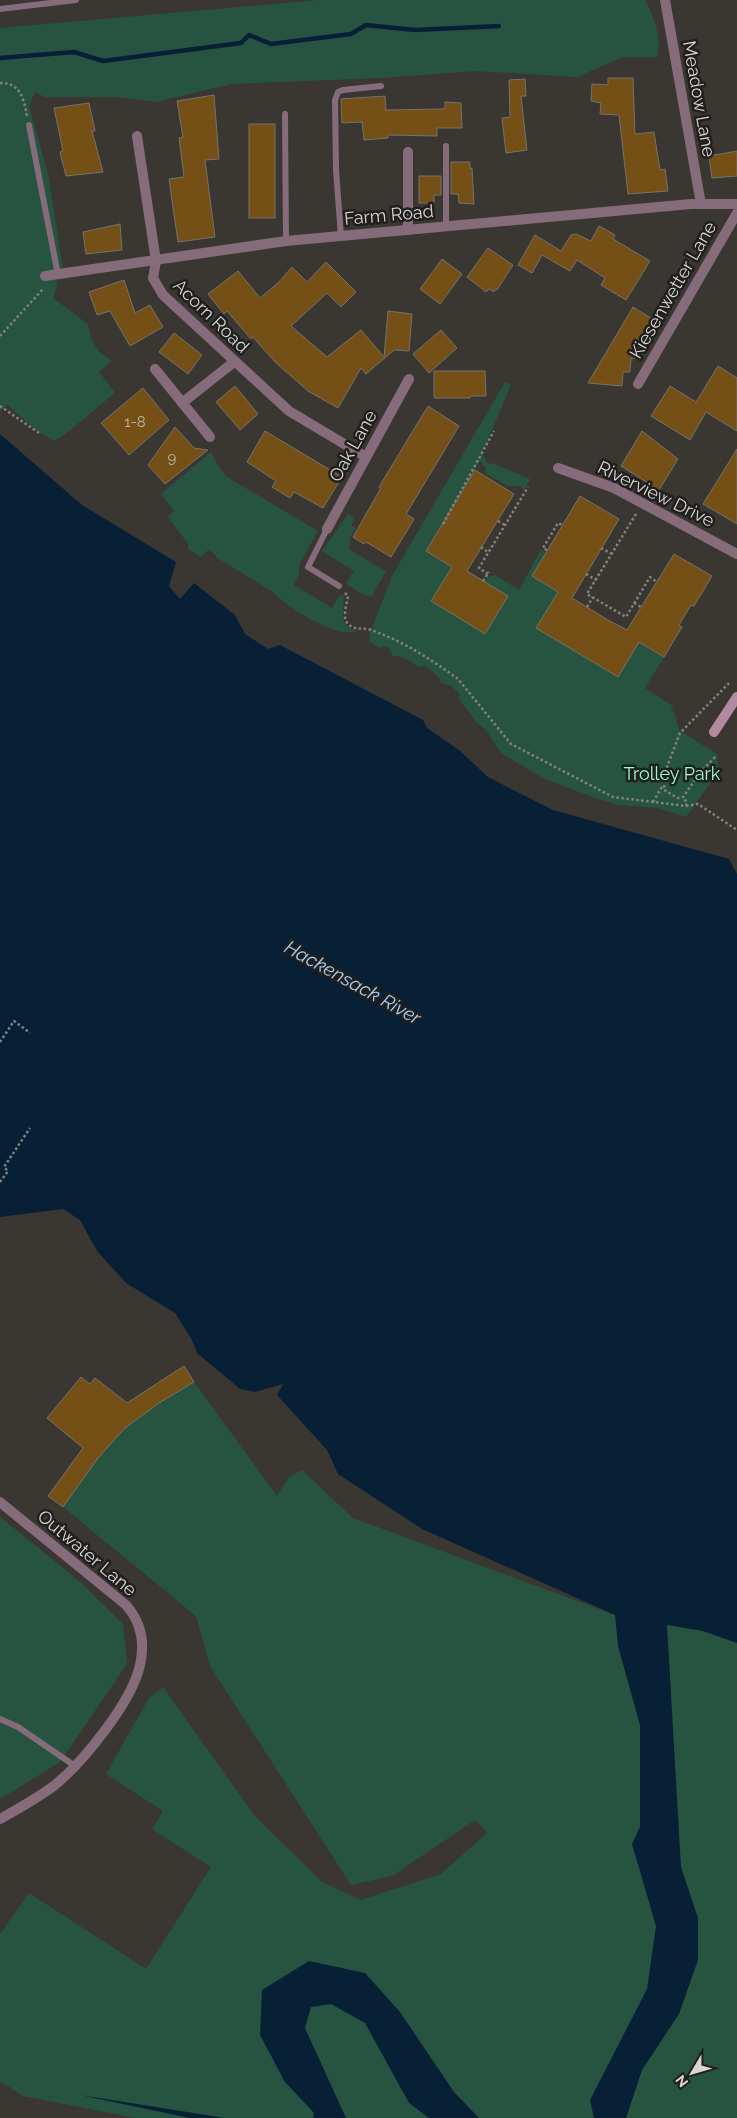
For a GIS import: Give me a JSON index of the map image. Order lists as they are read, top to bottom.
{
  "streets": {
    "street": [
      "Meadow Lane",
      "Farm Road",
      "Kiesenwetter Lane",
      "Acorn Road",
      "Oak Lane",
      "Riverview Drive",
      "Outwater Lane"
    ]
  },
  "crossings": [
    ["Meadow Lane", "Farm Road"],
    ["Farm Road", "Acorn Road"],
    ["Acorn Road", "Oak Lane"]
  ],
  "water": ["Hackensack River"],
  "parks": ["Trolley Park"],
  "house_numbers": ["1-8", "9"],
  "north": "bottom left"
}
